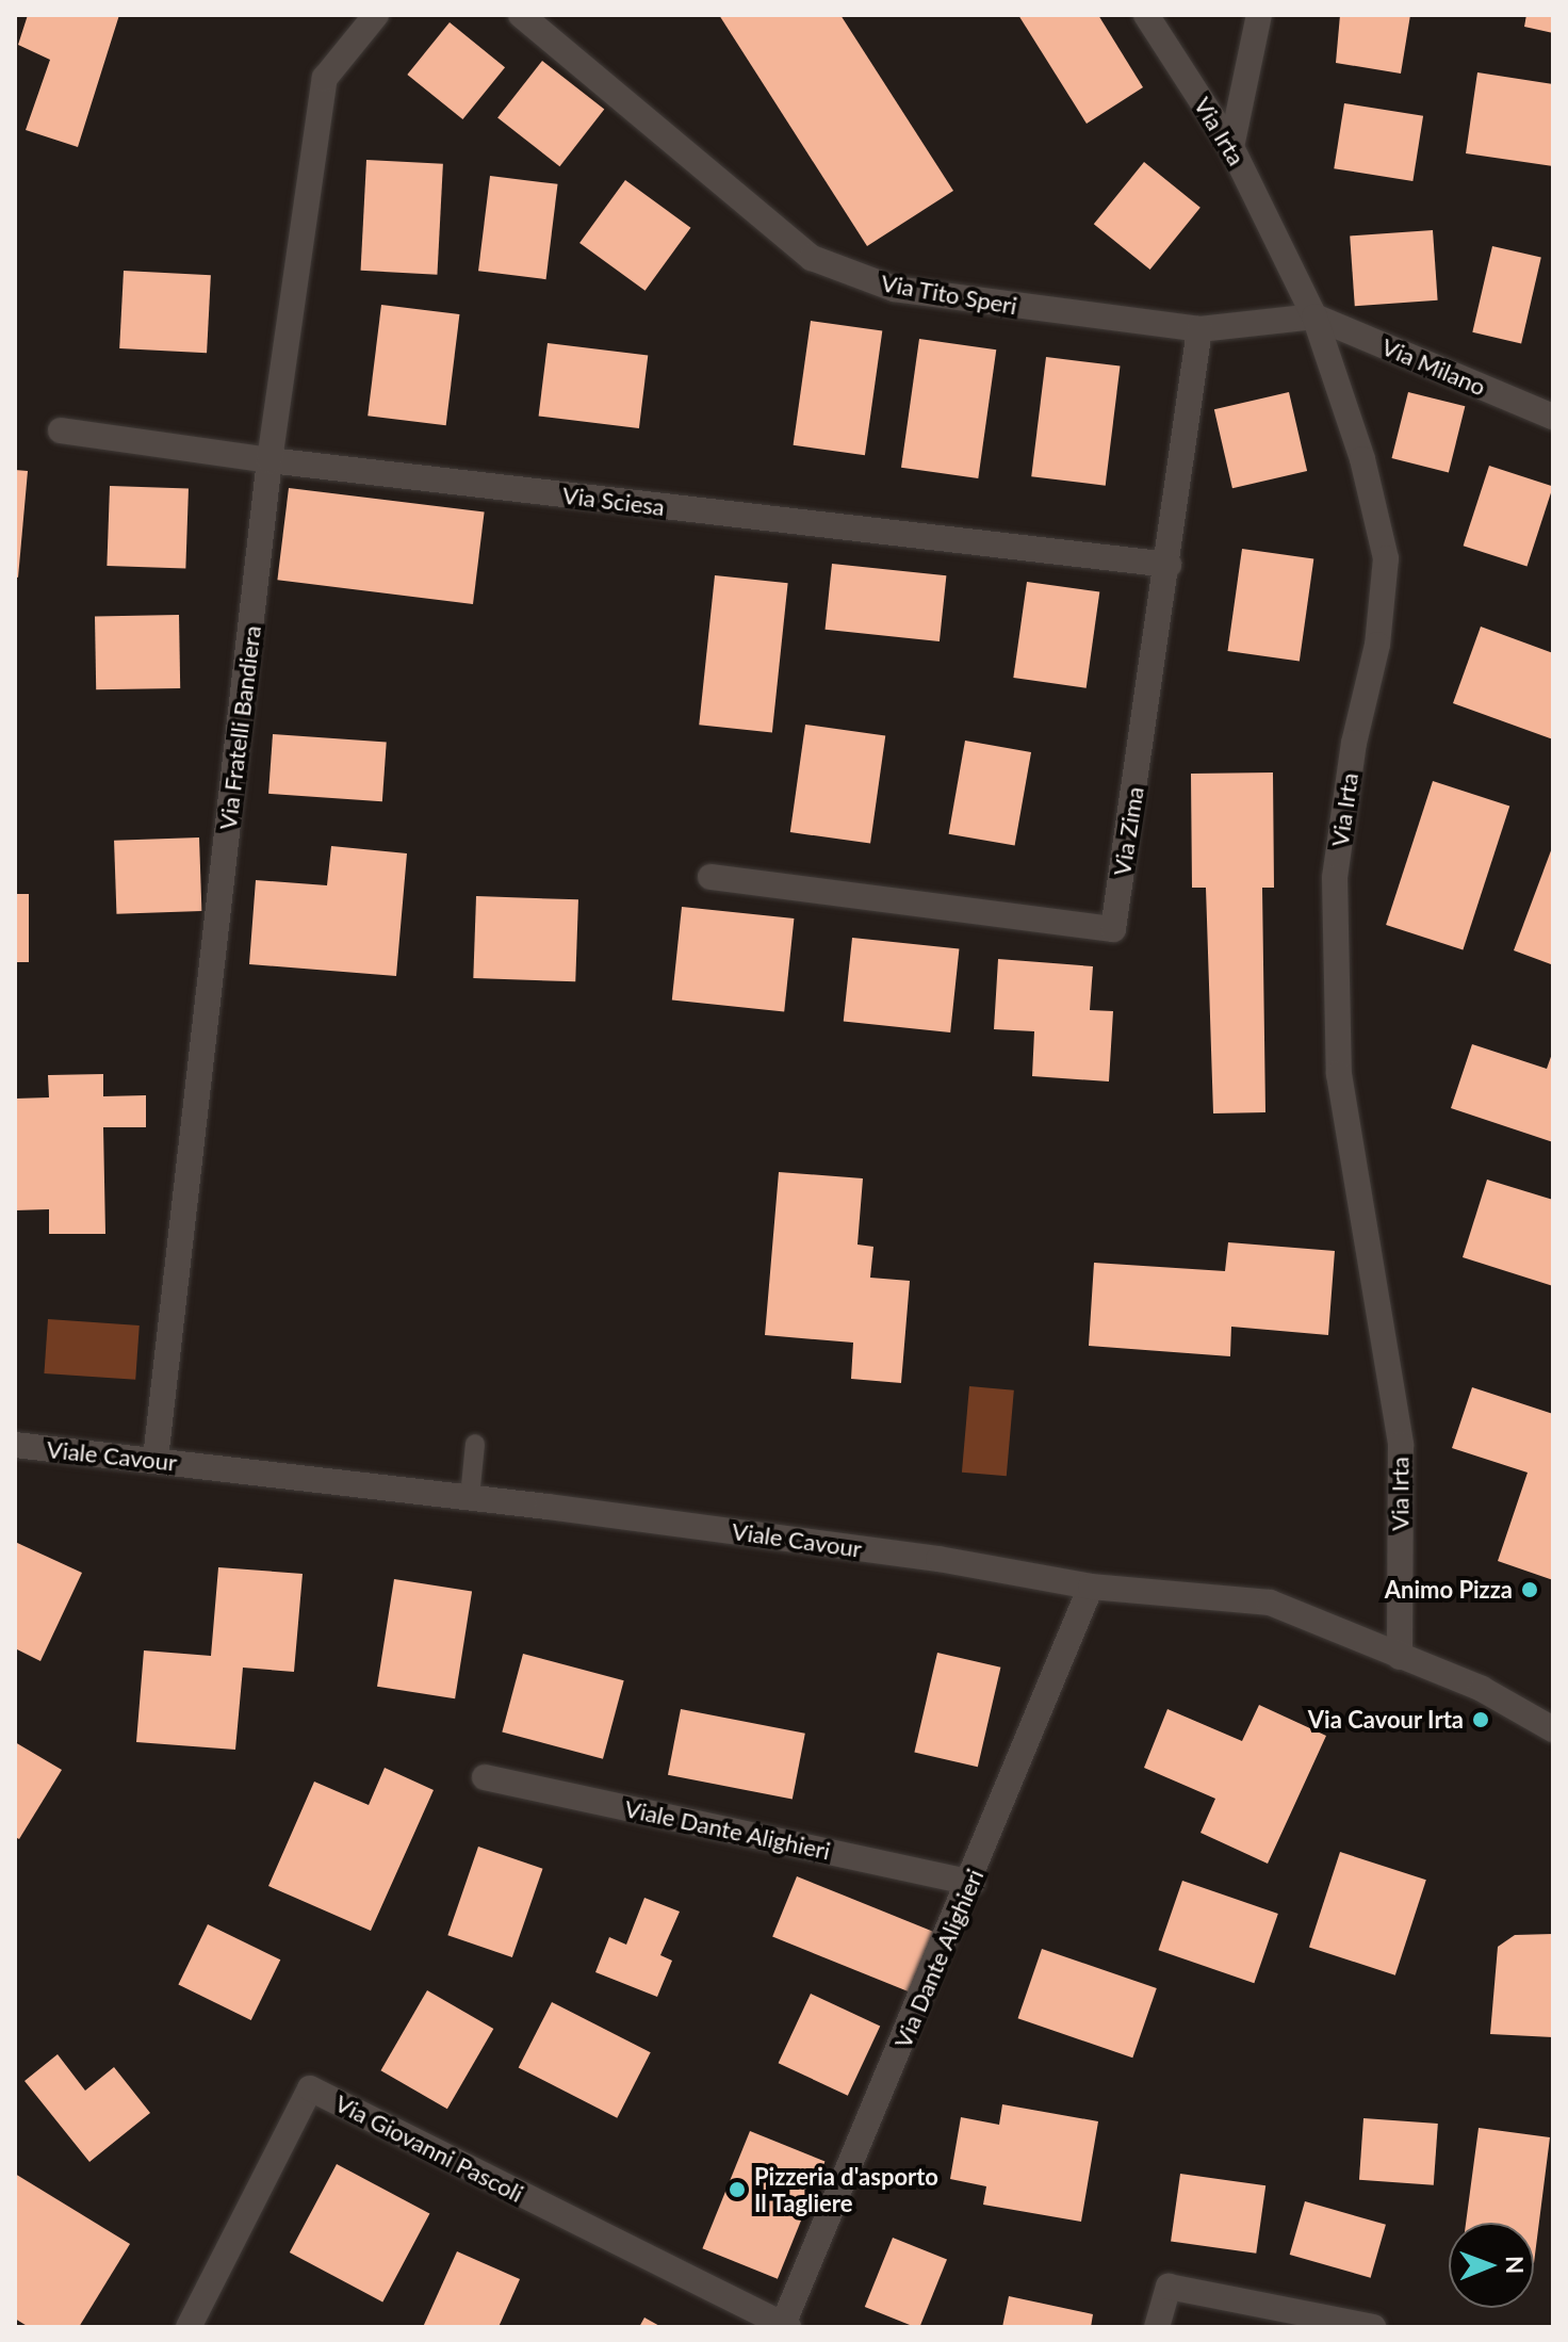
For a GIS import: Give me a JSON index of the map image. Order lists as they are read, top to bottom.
{
  "streets": {
    "street": [
      "Via Irta",
      "Via Tito Speri",
      "Via Milano",
      "Via Sciesa",
      "Via Fratelli Bandiera",
      "Via Zima",
      "Viale Cavour",
      "Viale Dante Alighieri",
      "Via Dante Alighieri",
      "Via Giovanni Pascoli"
    ]
  },
  "crossings": [
    ["Via Irta", "Via Tito Speri"],
    ["Via Irta", "Via Milano"],
    ["Via Irta", "Viale Cavour"],
    ["Via Tito Speri", "Via Milano"],
    ["Via Tito Speri", "Via Zima"],
    ["Via Sciesa", "Via Fratelli Bandiera"],
    ["Via Sciesa", "Via Zima"],
    ["Via Fratelli Bandiera", "Viale Cavour"],
    ["Viale Cavour", "Via Dante Alighieri"],
    ["Viale Dante Alighieri", "Via Dante Alighieri"],
    ["Via Dante Alighieri", "Via Giovanni Pascoli"]
  ],
  "places": ["Animo Pizza", "Via Cavour Irta", "Pizzeria d'asporto Il Tagliere"],
  "north": "right"
}
